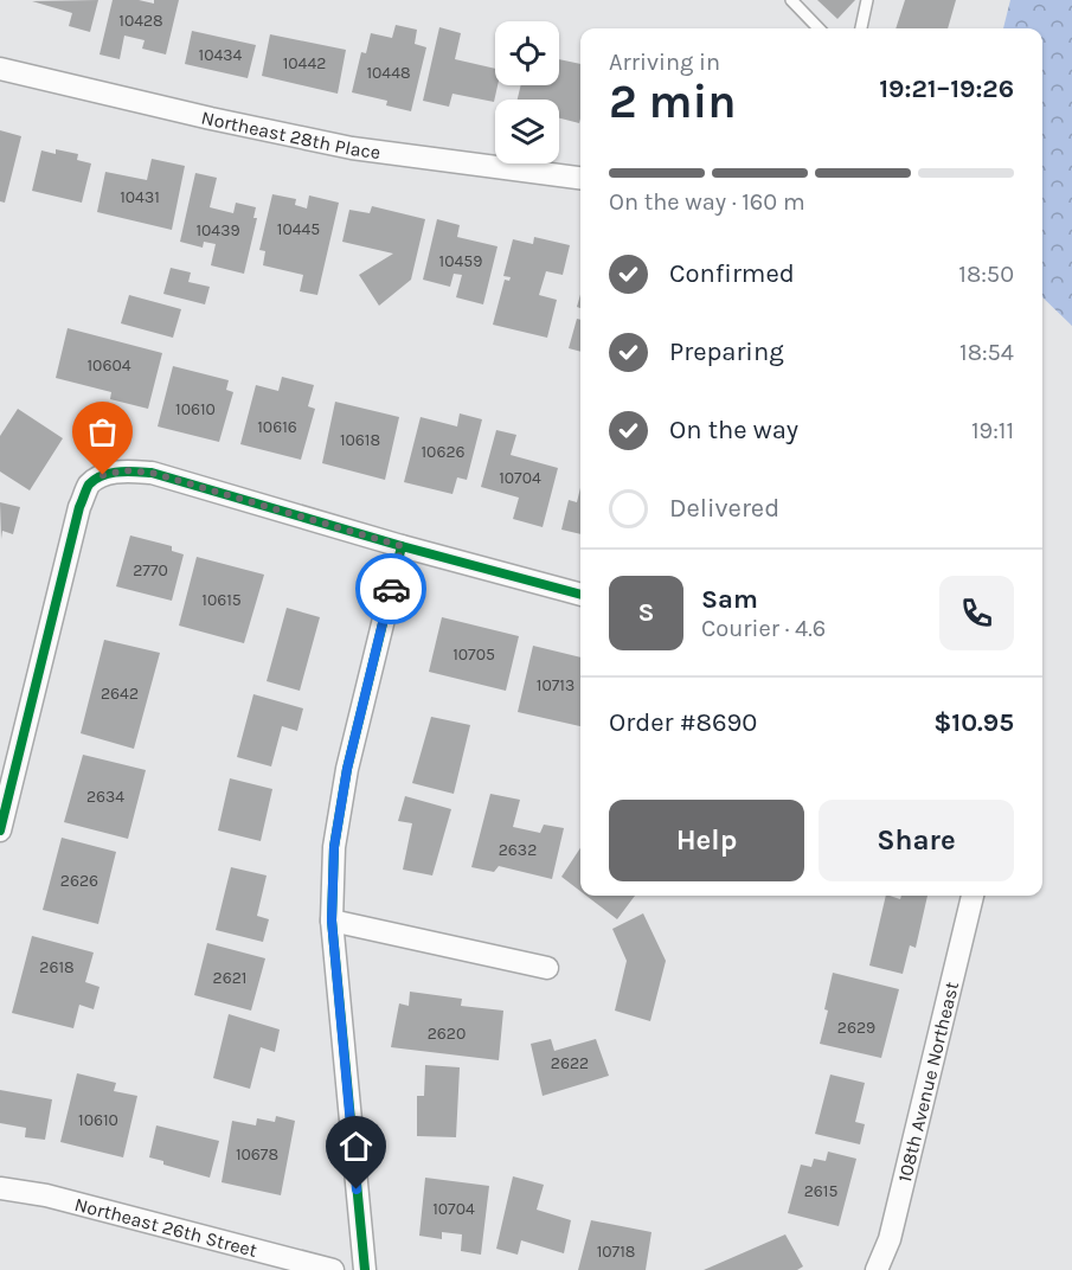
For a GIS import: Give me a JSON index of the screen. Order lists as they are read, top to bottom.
{
  "streets": {
    "street": ["Northeast 28th Place", "108th Avenue Northeast", "Northeast 26th Street"]
  },
  "house_numbers": [
    "10428",
    "10434",
    "10442",
    "10448",
    "10431",
    "10445",
    "10439",
    "10459",
    "10604",
    "10610",
    "10616",
    "10618",
    "10626",
    "10704",
    "2770",
    "10615",
    "10705",
    "10713",
    "2642",
    "2634",
    "2632",
    "2626",
    "2618",
    "2621",
    "2629",
    "2620",
    "2622",
    "10610",
    "10678",
    "2615",
    "10704",
    "10718"
  ],
  "page": {
    "heading": ["2 min", "Arriving in", "19:21–19:26"],
    "panel": [
      "Sam",
      "Courier · 4.6",
      "Order #8690",
      "$10.95"
    ],
    "bar": "On the way · 160 m",
    "list": [
      ["Confirmed", "18:50"],
      ["Preparing", "18:54"],
      ["On the way", "19:11"],
      "Delivered"
    ],
    "round": "S",
    "buttons": ["Help", "Share"]
  }
}
